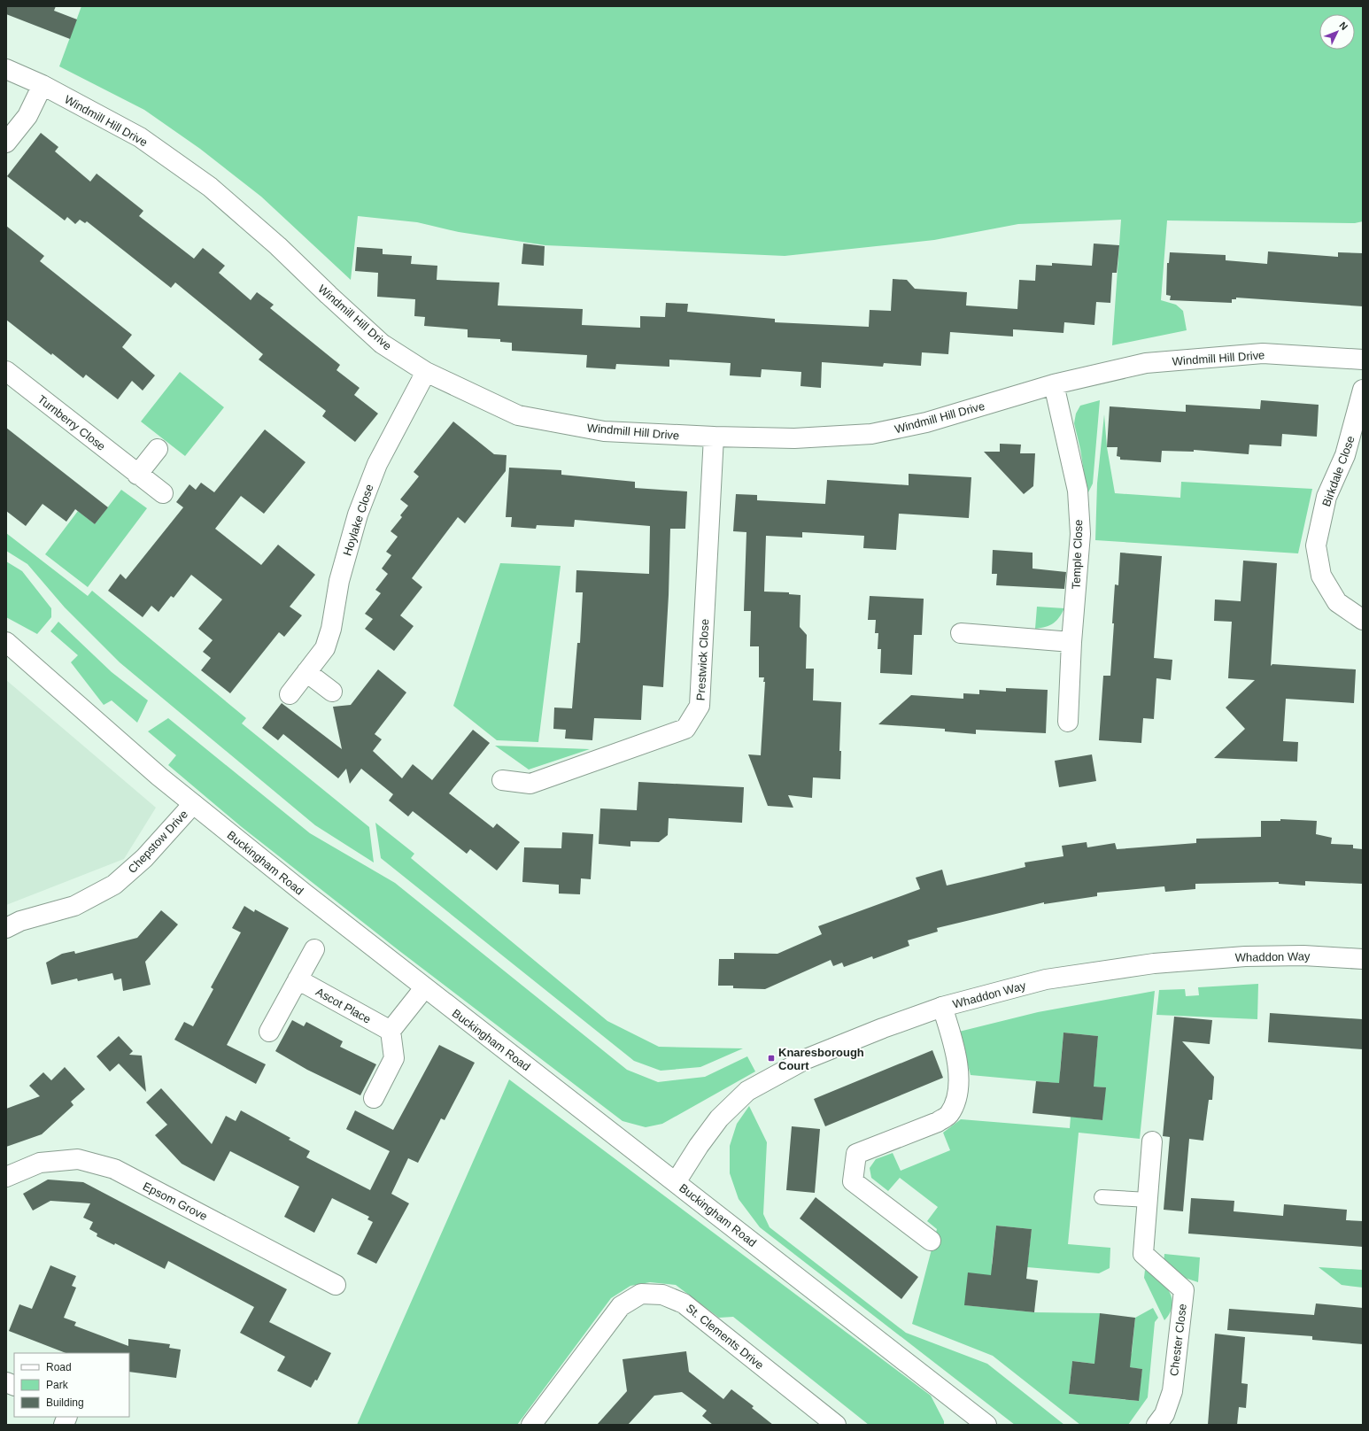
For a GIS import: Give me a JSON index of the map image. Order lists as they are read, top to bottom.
{
  "streets": {
    "street": [
      "Windmill Hill Drive",
      "Turnberry Close",
      "Birkdale Close",
      "Hoylake Close",
      "Temple Close",
      "Prestwick Close",
      "Chepstow Drive",
      "Buckingham Road",
      "Whaddon Way",
      "Ascot Place",
      "Epsom Grove",
      "St. Clements Drive",
      "Chester Close"
    ]
  },
  "crossings": [
    ["Windmill Hill Drive", "Hoylake Close"],
    ["Windmill Hill Drive", "Temple Close"],
    ["Windmill Hill Drive", "Prestwick Close"],
    ["Chepstow Drive", "Buckingham Road"],
    ["Buckingham Road", "Whaddon Way"]
  ],
  "places": {
    "transit": ["Knaresborough Court"]
  },
  "legend": ["Road", "Park", "Building"],
  "north": "top right"
}
